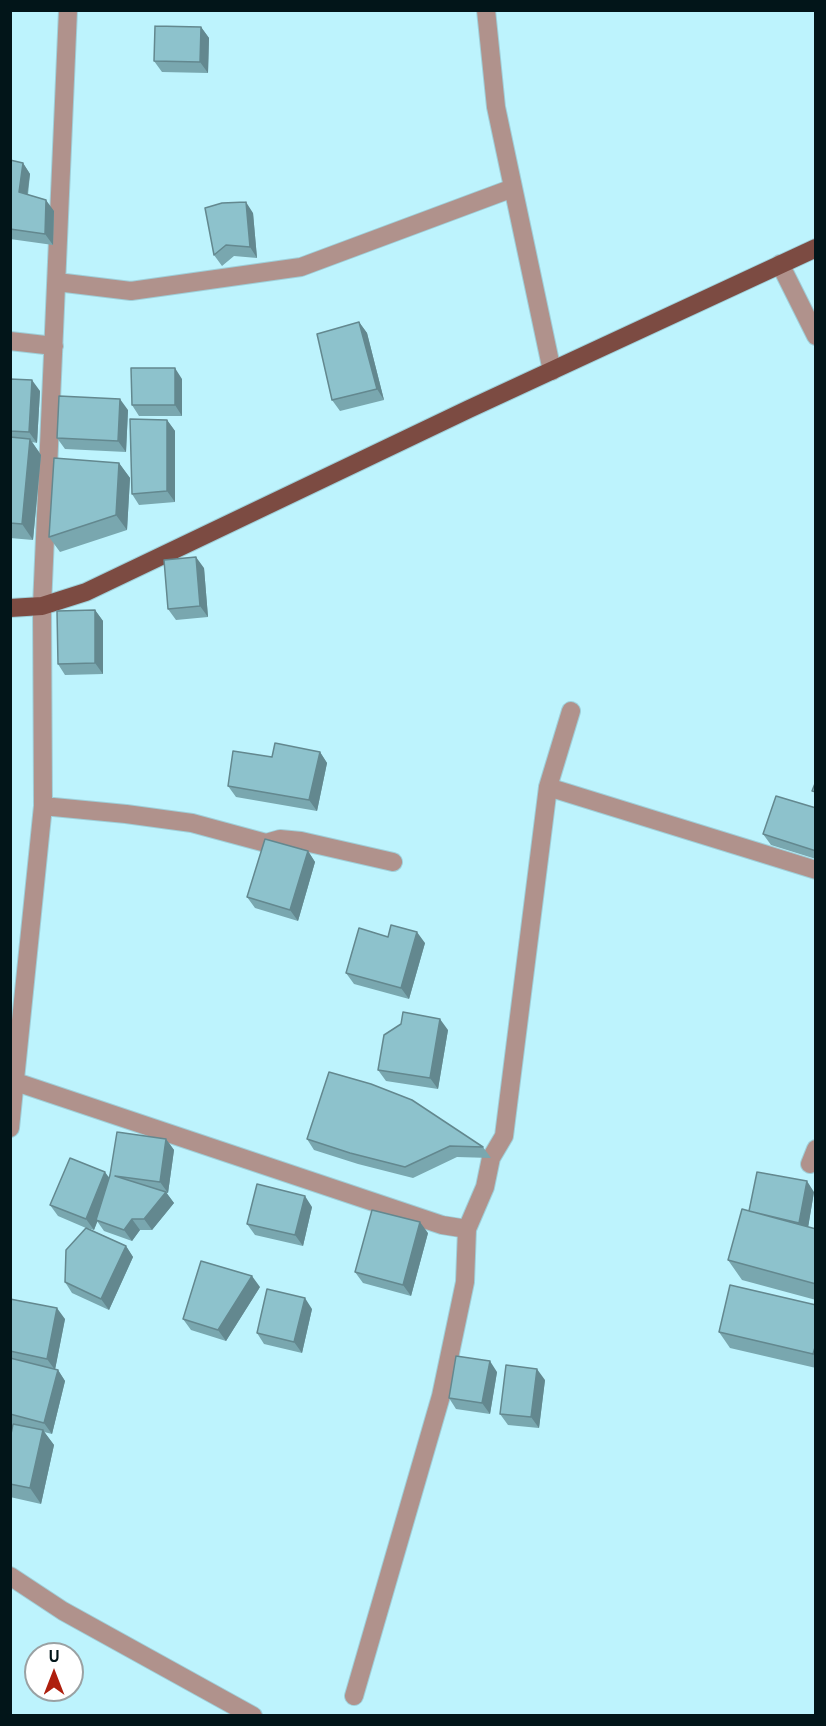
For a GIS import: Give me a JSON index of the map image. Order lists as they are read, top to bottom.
{
  "north": "top"
}
